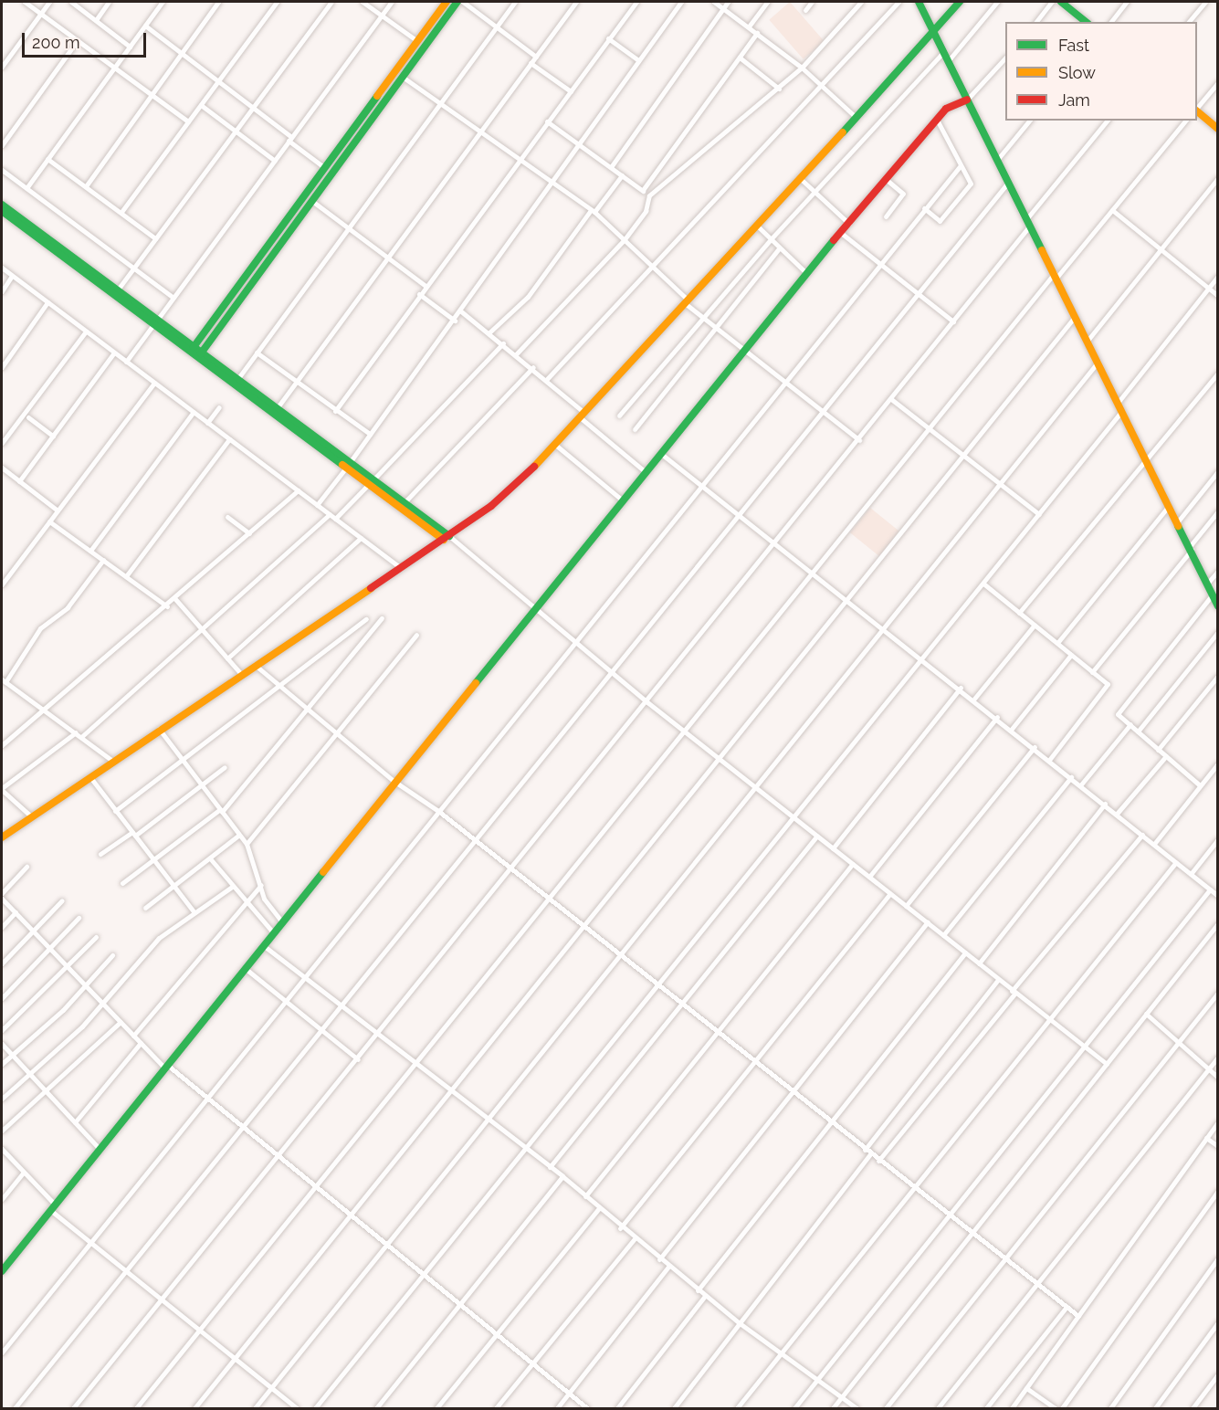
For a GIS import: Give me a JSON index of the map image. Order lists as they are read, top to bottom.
{
  "legend": ["Fast", "Slow", "Jam"],
  "scale_bar": "200 m"
}
